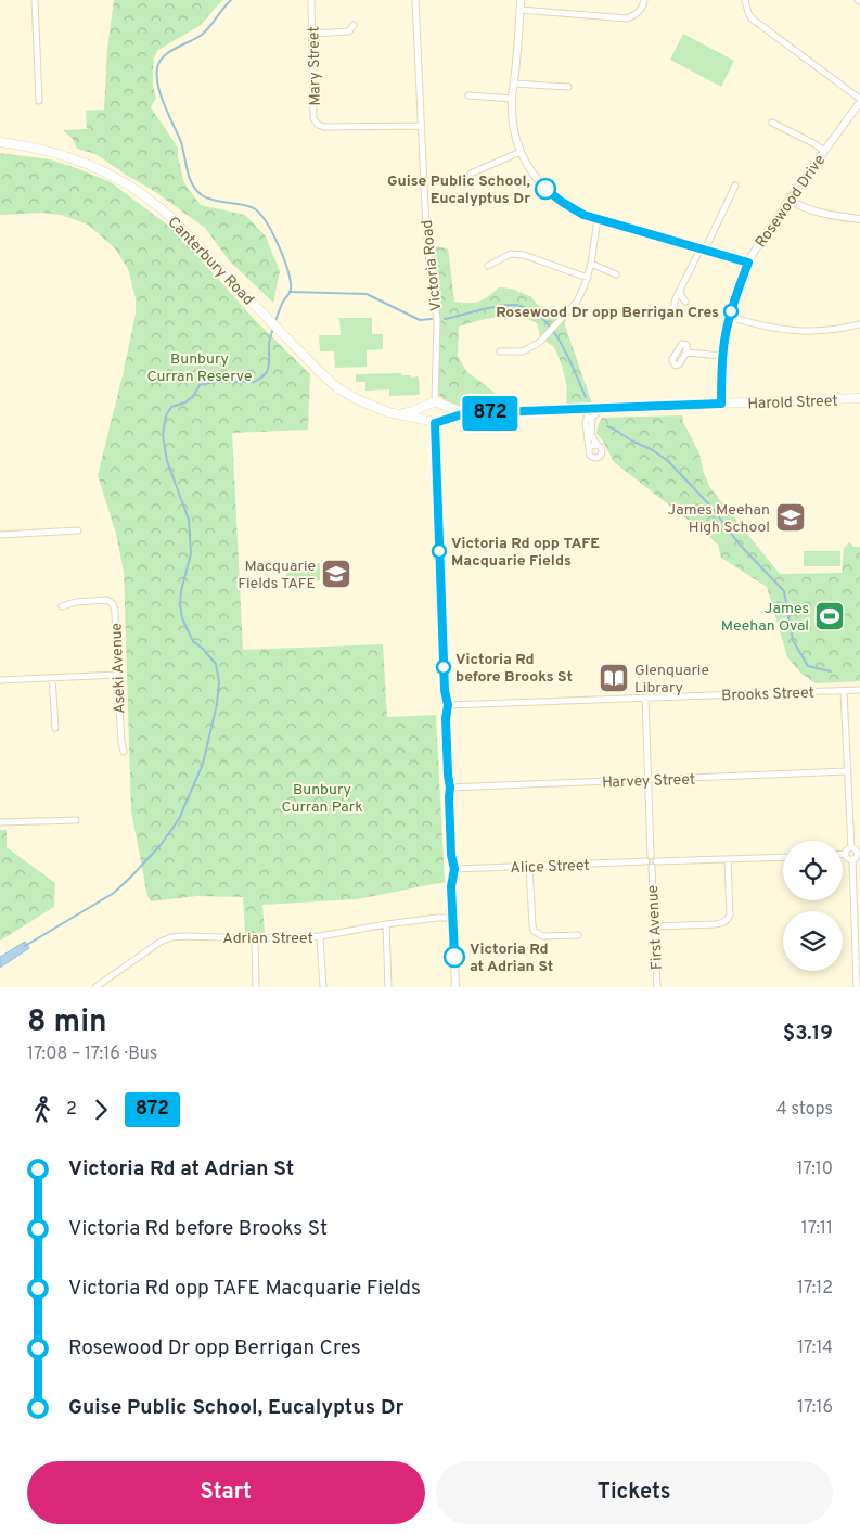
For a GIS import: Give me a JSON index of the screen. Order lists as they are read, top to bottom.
{
  "streets": {
    "main road": ["Canterbury Road", "Harold Street"],
    "street": [
      "Mary Street",
      "Rosewood Drive",
      "Victoria Road",
      "Aseki Avenue",
      "Brooks Street",
      "Harvey Street",
      "Alice Street",
      "First Avenue",
      "Adrian Street"
    ]
  },
  "crossings": [
    ["Mary Street", "Victoria Road"],
    ["Rosewood Drive", "Harold Street"],
    ["Canterbury Road", "Harold Street"],
    ["Victoria Road", "Harold Street"],
    ["Alice Street", "First Avenue"]
  ],
  "parks": ["Bunbury Curran Reserve", "Bunbury Curran Park"],
  "places": {
    "other": [
      "Guise Public School, Eucalyptus Dr",
      "Rosewood Dr opp Berrigan Cres",
      "Victoria Rd opp TAFE Macquarie Fields",
      "Victoria Rd before Brooks St",
      "Victoria Rd at Adrian St"
    ],
    "school or university": ["James Meehan High School", "Macquarie Fields TAFE"],
    "sports": ["James Meehan Oval"],
    "library": ["Glenquarie Library"]
  },
  "lines": ["bus line 872"],
  "page": {
    "on_map": "872",
    "heading": ["8 min", "17:08 – 17:16 · Bus", "$3.19"],
    "legs": ["2", "872", "4 stops"],
    "list": [
      {
        "name": "Victoria Rd at Adrian St",
        "value": "17:10"
      },
      {
        "name": "Victoria Rd before Brooks St",
        "value": "17:11"
      },
      {
        "name": "Victoria Rd opp TAFE Macquarie Fields",
        "value": "17:12"
      },
      {
        "name": "Rosewood Dr opp Berrigan Cres",
        "value": "17:14"
      },
      {
        "name": "Guise Public School, Eucalyptus Dr",
        "value": "17:16"
      }
    ],
    "buttons": ["Start", "Tickets"]
  }
}
